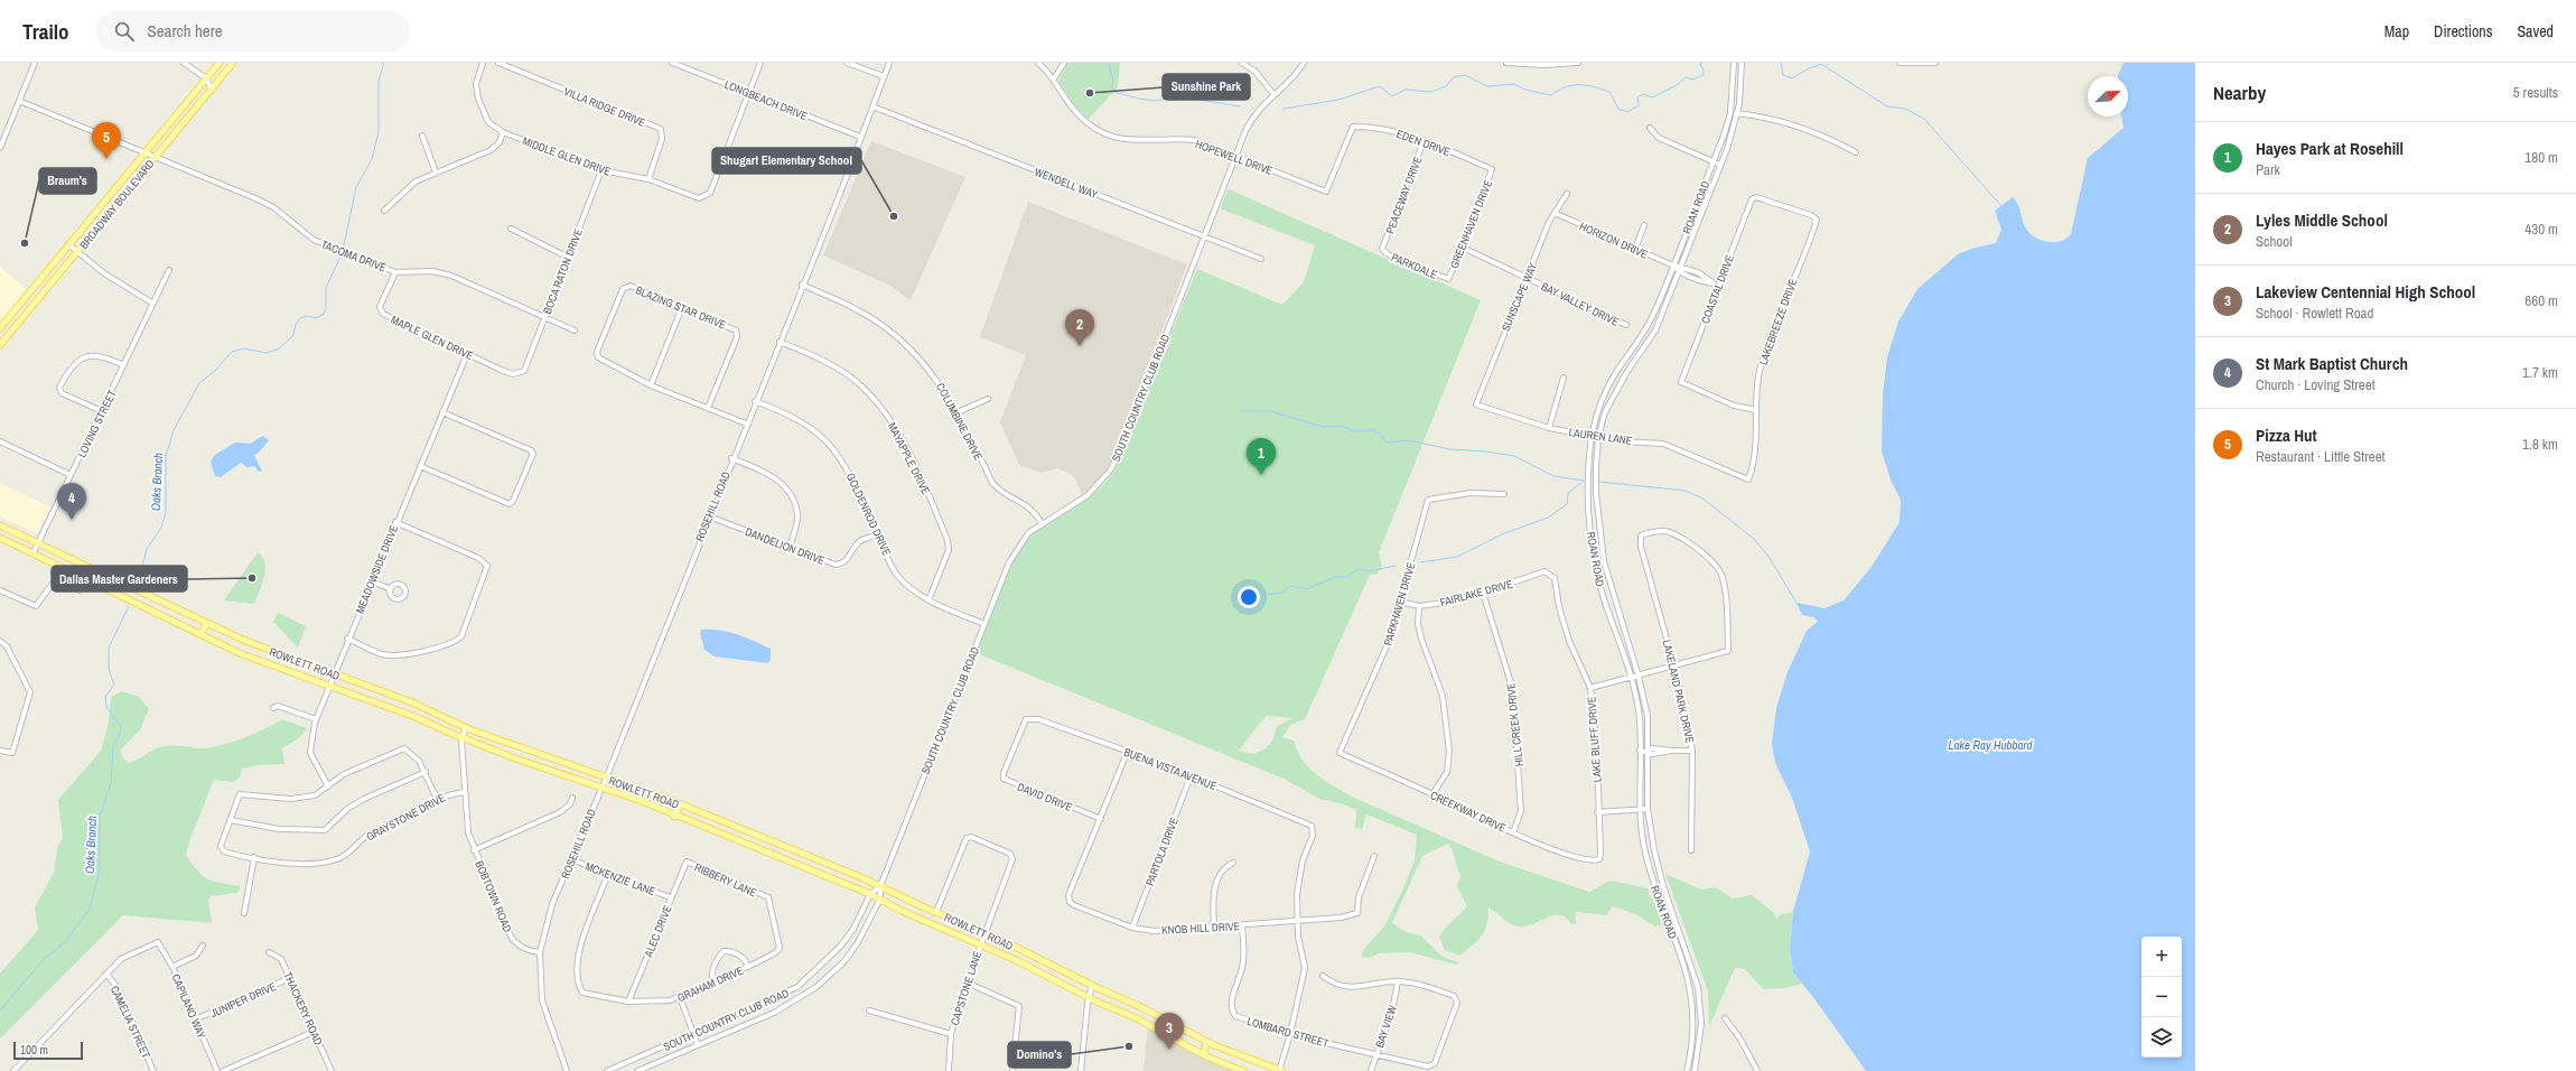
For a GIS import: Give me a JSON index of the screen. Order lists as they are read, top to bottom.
{
  "streets": {
    "main road": ["BROADWAY BOULEVARD", "ROWLETT ROAD"],
    "street": [
      "LONGBEACH DRIVE",
      "VILLA RIDGE DRIVE",
      "EDEN DRIVE",
      "MIDDLE GLEN DRIVE",
      "HOPEWELL DRIVE",
      "WENDELL WAY",
      "PEACEWAY DRIVE",
      "ROAN ROAD",
      "GREENHAVEN DRIVE",
      "HORIZON DRIVE",
      "TACOMA DRIVE",
      "PARKDALE",
      "BOCA RATON DRIVE",
      "COASTAL DRIVE",
      "SUNSCAPE WAY",
      "BAY VALLEY DRIVE",
      "BLAZING STAR DRIVE",
      "LAKEBREEZE DRIVE",
      "MAPLE GLEN DRIVE",
      "SOUTH COUNTRY CLUB ROAD",
      "COLUMBINE DRIVE",
      "LOVING STREET",
      "LAUREN LANE",
      "MAYAPPLE DRIVE",
      "ROSEHILL ROAD",
      "GOLDENROD DRIVE",
      "DANDELION DRIVE",
      "MEADOWSIDE DRIVE",
      "FAIRLAKE DRIVE",
      "PARKHAVEN DRIVE",
      "LAKELAND PARK DRIVE",
      "HILL CREEK DRIVE",
      "LAKE BLUFF DRIVE",
      "BUENA VISTA AVENUE",
      "DAVID DRIVE",
      "CREEKWAY DRIVE",
      "GRAYSTONE DRIVE",
      "PARTOLA DRIVE",
      "MCKENZIE LANE",
      "RIBBERY LANE",
      "BOBTOWN ROAD",
      "KNOB HILL DRIVE",
      "ALEC DRIVE",
      "GRAHAM DRIVE",
      "CAPSTONE LANE",
      "JUNIPER DRIVE",
      "CAPILANO WAY",
      "THACKERY ROAD",
      "CAMELIA STREET",
      "BAY VIEW",
      "LOMBARD STREET"
    ]
  },
  "crossings": [
    ["LONGBEACH DRIVE", "MIDDLE GLEN DRIVE"],
    ["LONGBEACH DRIVE", "ROSEHILL ROAD"],
    ["VILLA RIDGE DRIVE", "MIDDLE GLEN DRIVE"],
    ["EDEN DRIVE", "HOPEWELL DRIVE"],
    ["EDEN DRIVE", "PEACEWAY DRIVE"],
    ["EDEN DRIVE", "GREENHAVEN DRIVE"],
    ["MIDDLE GLEN DRIVE", "BOCA RATON DRIVE"],
    ["HOPEWELL DRIVE", "SOUTH COUNTRY CLUB ROAD"],
    ["WENDELL WAY", "SOUTH COUNTRY CLUB ROAD"],
    ["WENDELL WAY", "ROSEHILL ROAD"],
    ["PEACEWAY DRIVE", "PARKDALE"],
    ["BROADWAY BOULEVARD", "TACOMA DRIVE"],
    ["ROAN ROAD", "HORIZON DRIVE"],
    ["ROAN ROAD", "LAUREN LANE"],
    ["GREENHAVEN DRIVE", "PARKDALE"],
    ["GREENHAVEN DRIVE", "BAY VALLEY DRIVE"],
    ["HORIZON DRIVE", "COASTAL DRIVE"],
    ["HORIZON DRIVE", "SUNSCAPE WAY"],
    ["TACOMA DRIVE", "BOCA RATON DRIVE"],
    ["TACOMA DRIVE", "MAPLE GLEN DRIVE"],
    ["BOCA RATON DRIVE", "MAPLE GLEN DRIVE"],
    ["COASTAL DRIVE", "LAKEBREEZE DRIVE"],
    ["SUNSCAPE WAY", "BAY VALLEY DRIVE"],
    ["SUNSCAPE WAY", "LAUREN LANE"],
    ["LAKEBREEZE DRIVE", "LAUREN LANE"],
    ["MAPLE GLEN DRIVE", "MEADOWSIDE DRIVE"],
    ["SOUTH COUNTRY CLUB ROAD", "COLUMBINE DRIVE"],
    ["SOUTH COUNTRY CLUB ROAD", "GOLDENROD DRIVE"],
    ["SOUTH COUNTRY CLUB ROAD", "ROWLETT ROAD"],
    ["COLUMBINE DRIVE", "ROSEHILL ROAD"],
    ["LOVING STREET", "ROWLETT ROAD"],
    ["MAYAPPLE DRIVE", "ROSEHILL ROAD"],
    ["MAYAPPLE DRIVE", "GOLDENROD DRIVE"],
    ["ROSEHILL ROAD", "GOLDENROD DRIVE"],
    ["ROSEHILL ROAD", "DANDELION DRIVE"],
    ["ROSEHILL ROAD", "ROWLETT ROAD"],
    ["ROSEHILL ROAD", "MCKENZIE LANE"],
    ["ROSEHILL ROAD", "BOBTOWN ROAD"],
    ["GOLDENROD DRIVE", "DANDELION DRIVE"],
    ["MEADOWSIDE DRIVE", "ROWLETT ROAD"],
    ["FAIRLAKE DRIVE", "PARKHAVEN DRIVE"],
    ["FAIRLAKE DRIVE", "HILL CREEK DRIVE"],
    ["FAIRLAKE DRIVE", "LAKE BLUFF DRIVE"],
    ["PARKHAVEN DRIVE", "CREEKWAY DRIVE"],
    ["ROWLETT ROAD", "BOBTOWN ROAD"],
    ["ROWLETT ROAD", "CAPSTONE LANE"],
    ["HILL CREEK DRIVE", "CREEKWAY DRIVE"],
    ["LAKE BLUFF DRIVE", "CREEKWAY DRIVE"],
    ["BUENA VISTA AVENUE", "DAVID DRIVE"],
    ["BUENA VISTA AVENUE", "PARTOLA DRIVE"],
    ["BUENA VISTA AVENUE", "KNOB HILL DRIVE"],
    ["DAVID DRIVE", "KNOB HILL DRIVE"],
    ["GRAYSTONE DRIVE", "BOBTOWN ROAD"],
    ["PARTOLA DRIVE", "KNOB HILL DRIVE"],
    ["MCKENZIE LANE", "ALEC DRIVE"],
    ["MCKENZIE LANE", "GRAHAM DRIVE"],
    ["RIBBERY LANE", "ALEC DRIVE"],
    ["RIBBERY LANE", "GRAHAM DRIVE"],
    ["KNOB HILL DRIVE", "LOMBARD STREET"],
    ["ALEC DRIVE", "GRAHAM DRIVE"],
    ["JUNIPER DRIVE", "CAPILANO WAY"],
    ["JUNIPER DRIVE", "THACKERY ROAD"],
    ["CAPILANO WAY", "CAMELIA STREET"],
    ["BAY VIEW", "LOMBARD STREET"]
  ],
  "water": ["Oaks Branch", "Lake Ray Hubbard"],
  "places": [
    "Sunshine Park",
    "Shugart Elementary School",
    "Braum's",
    "Dallas Master Gardeners",
    "Domino's"
  ],
  "scale_bar": "100 m",
  "north": "top right",
  "page": {
    "header": "Trailo",
    "search": "Search here",
    "nav": ["Map", "Directions", "Saved"],
    "heading": ["Nearby", "5 results"],
    "list": [
      {
        "mark": "1",
        "name": "Hayes Park at Rosehill",
        "note": "Park",
        "value": "180 m"
      },
      {
        "mark": "2",
        "name": "Lyles Middle School",
        "note": "School",
        "value": "430 m"
      },
      {
        "mark": "3",
        "name": "Lakeview Centennial High School",
        "note": "School · Rowlett Road",
        "value": "660 m"
      },
      {
        "mark": "4",
        "name": "St Mark Baptist Church",
        "note": "Church · Loving Street",
        "value": "1.7 km"
      },
      {
        "mark": "5",
        "name": "Pizza Hut",
        "note": "Restaurant · Little Street",
        "value": "1.8 km"
      }
    ],
    "pins": [
      "5",
      "2",
      "1",
      "4",
      "3"
    ],
    "map_buttons": ["+", "−"],
    "scale": "100 m"
  }
}
